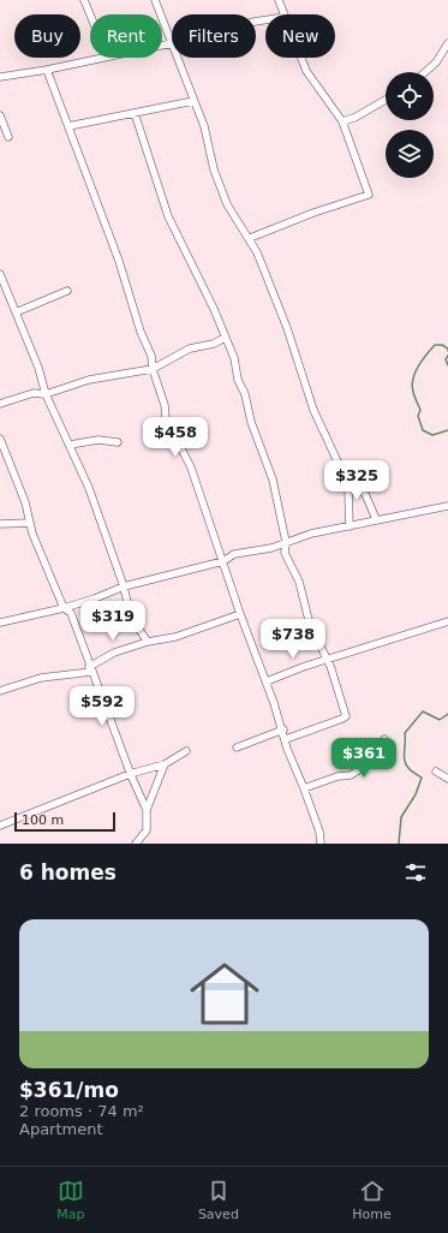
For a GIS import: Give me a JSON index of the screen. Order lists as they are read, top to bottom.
{
  "scale_bar": "100 m",
  "page": {
    "chip": [
      "Buy",
      "Rent",
      "Filters",
      "New"
    ],
    "price": [
      "$458",
      "$325",
      "$319",
      "$738",
      "$592",
      "$361"
    ],
    "scale": "100 m",
    "heading": "6 homes",
    "list": [
      {
        "name": "$361/mo",
        "note": "2 rooms · 74 m² · Apartment"
      }
    ],
    "tabs": ["Map", "Saved", "Home"]
  }
}
